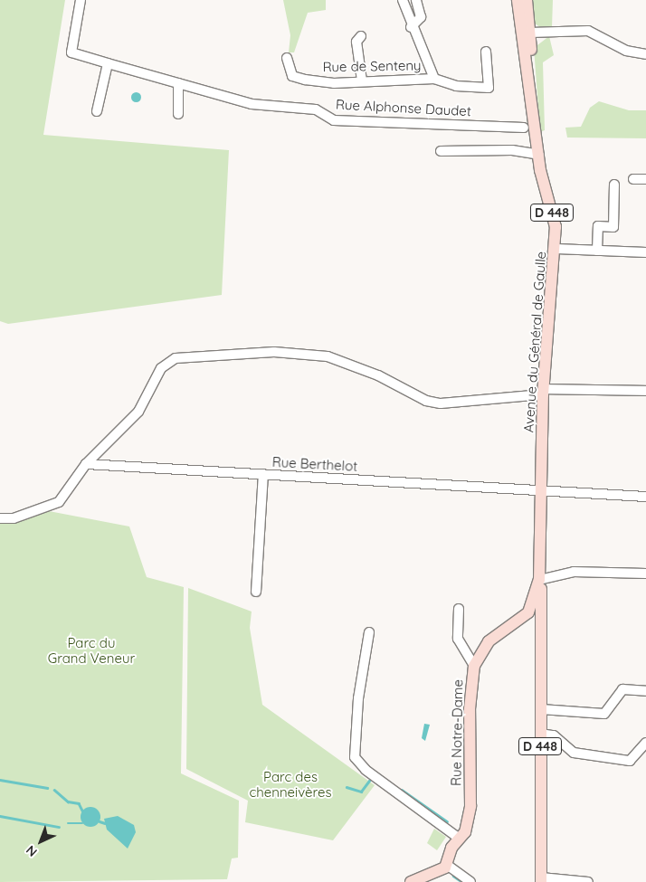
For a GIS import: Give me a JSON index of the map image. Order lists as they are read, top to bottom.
{
  "streets": {
    "main road": ["D 448", "Avenue du Général de Gaulle", "Rue Notre-Dame"],
    "street": ["Rue de Senteny", "Rue Alphonse Daudet", "Rue Berthelot"]
  },
  "crossings": [
    ["D 448", "Avenue du Général de Gaulle"],
    ["Avenue du Général de Gaulle", "Rue Berthelot"]
  ],
  "parks": ["Parc du Grand Veneur", "Parc des chenneivères"],
  "north": "bottom left"
}
